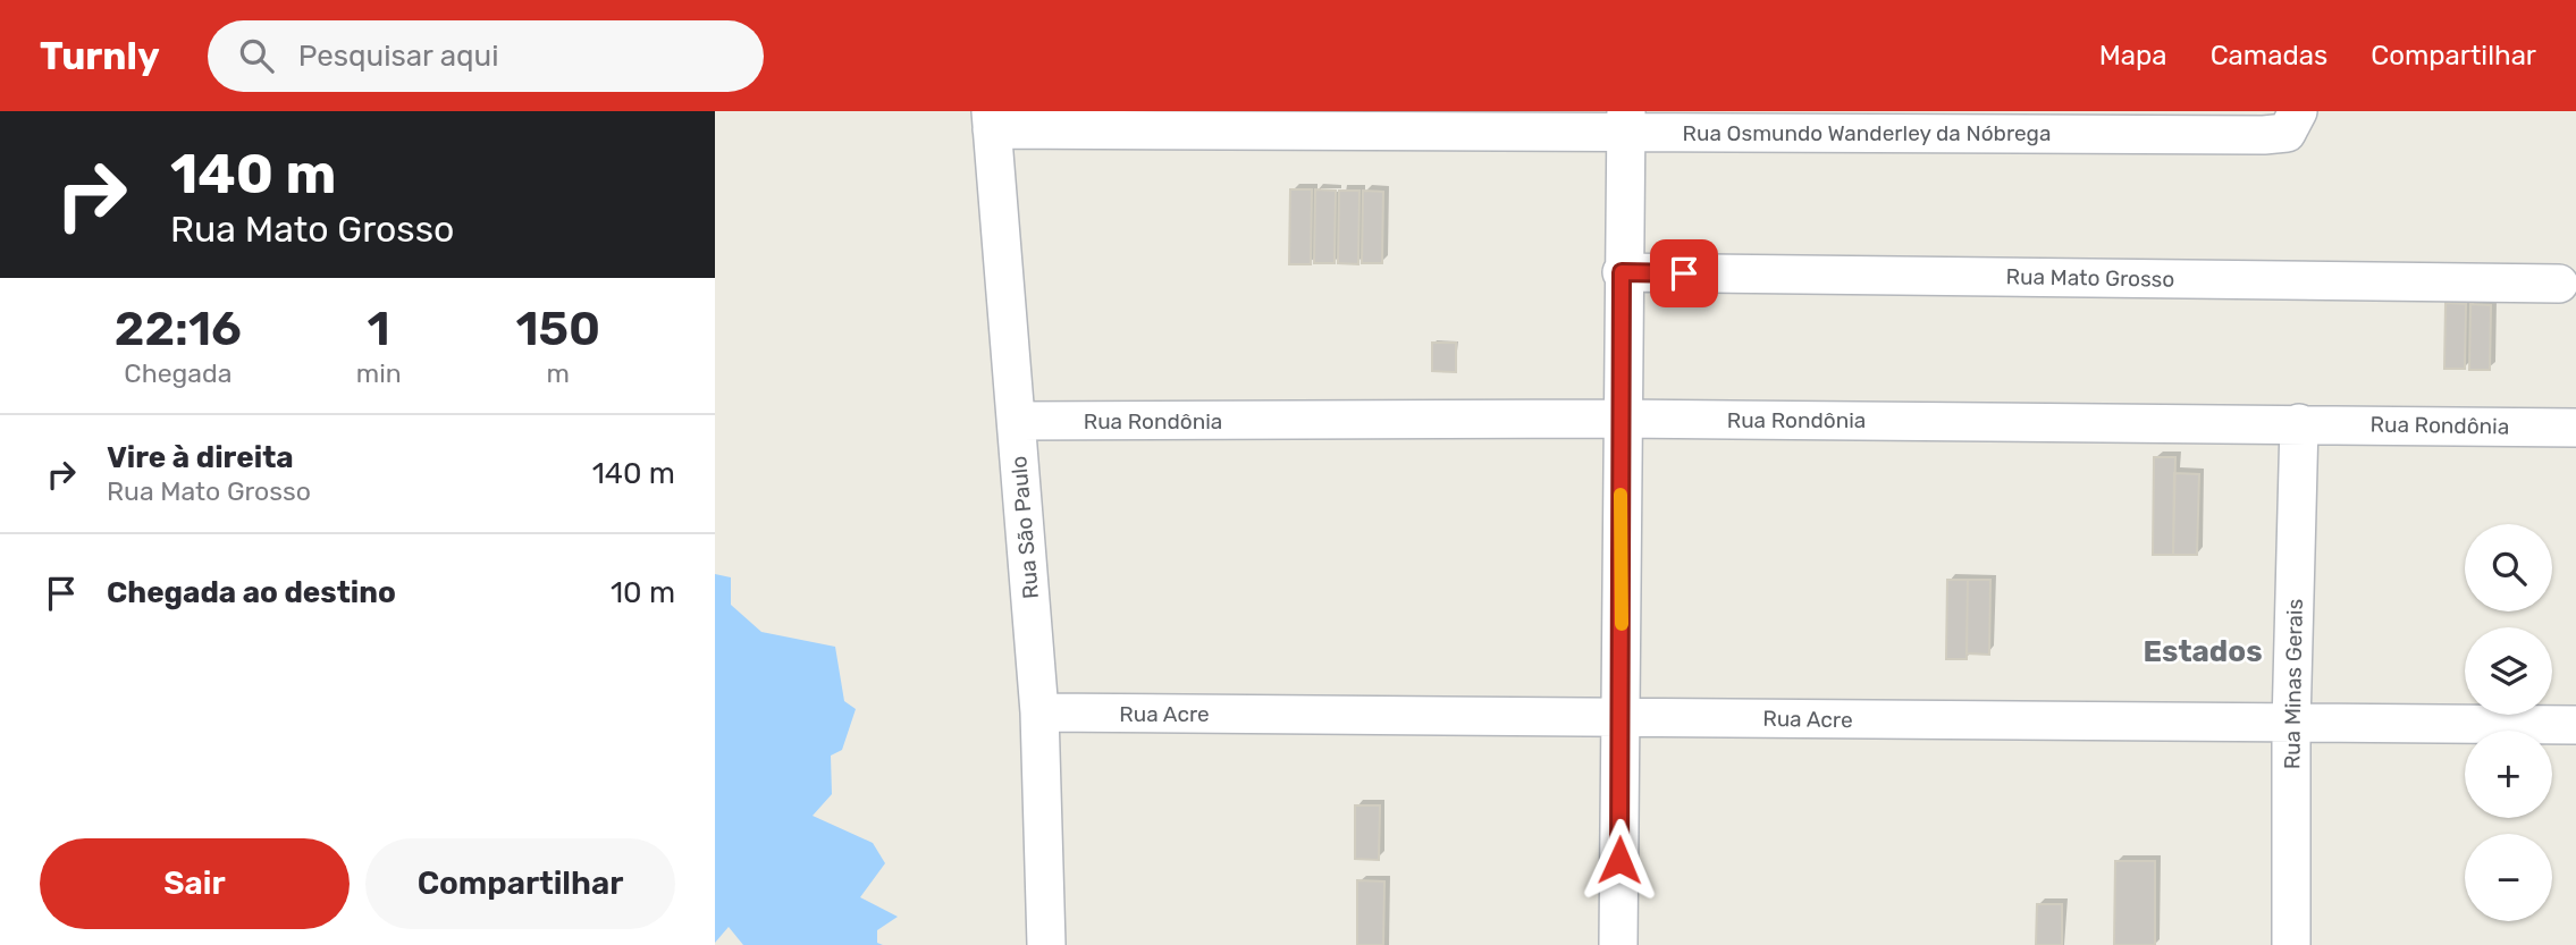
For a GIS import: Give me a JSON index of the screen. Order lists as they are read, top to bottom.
{
  "streets": {
    "street": [
      "Rua Osmundo Wanderley da Nóbrega",
      "Rua Mato Grosso",
      "Rua Rondônia",
      "Rua São Paulo",
      "Rua Minas Gerais",
      "Rua Acre"
    ]
  },
  "crossings": [
    ["Rua Osmundo Wanderley da Nóbrega", "Rua São Paulo"],
    ["Rua Rondônia", "Rua São Paulo"],
    ["Rua Rondônia", "Rua Minas Gerais"],
    ["Rua São Paulo", "Rua Acre"],
    ["Rua Minas Gerais", "Rua Acre"]
  ],
  "districts": ["Estados"],
  "page": {
    "header": "Turnly",
    "search": "Pesquisar aqui",
    "nav": ["Mapa", "Camadas", "Compartilhar"],
    "turn": ["140 m", "Rua Mato Grosso"],
    "eta": [
      "22:16",
      "Chegada",
      "1",
      "min",
      "150",
      "m"
    ],
    "list": [
      {
        "name": "Vire à direita",
        "note": "Rua Mato Grosso",
        "value": "140 m"
      },
      {
        "name": "Chegada ao destino",
        "value": "10 m"
      }
    ],
    "map_buttons": ["+", "−"],
    "buttons": ["Sair", "Compartilhar"]
  }
}
